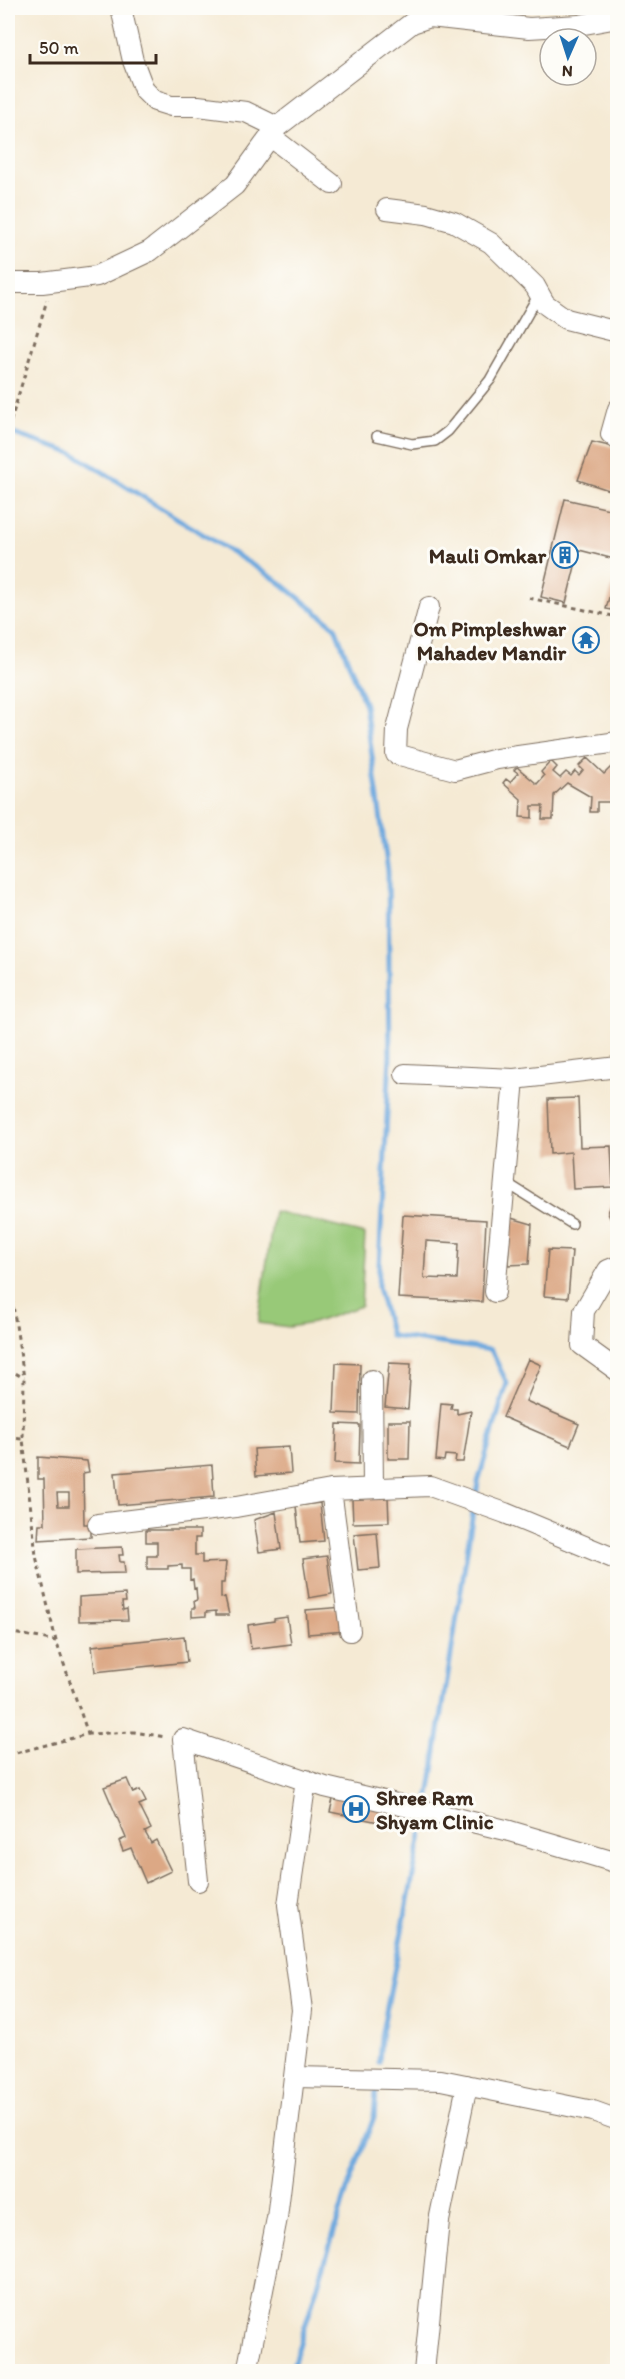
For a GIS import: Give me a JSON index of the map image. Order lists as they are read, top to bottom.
{
  "places": {
    "building": ["Mauli Omkar"],
    "temple": ["Om Pimpleshwar Mahadev Mandir"],
    "hospital": ["Shree Ram Shyam Clinic"]
  },
  "scale_bar": "50 m",
  "north": "bottom"
}
